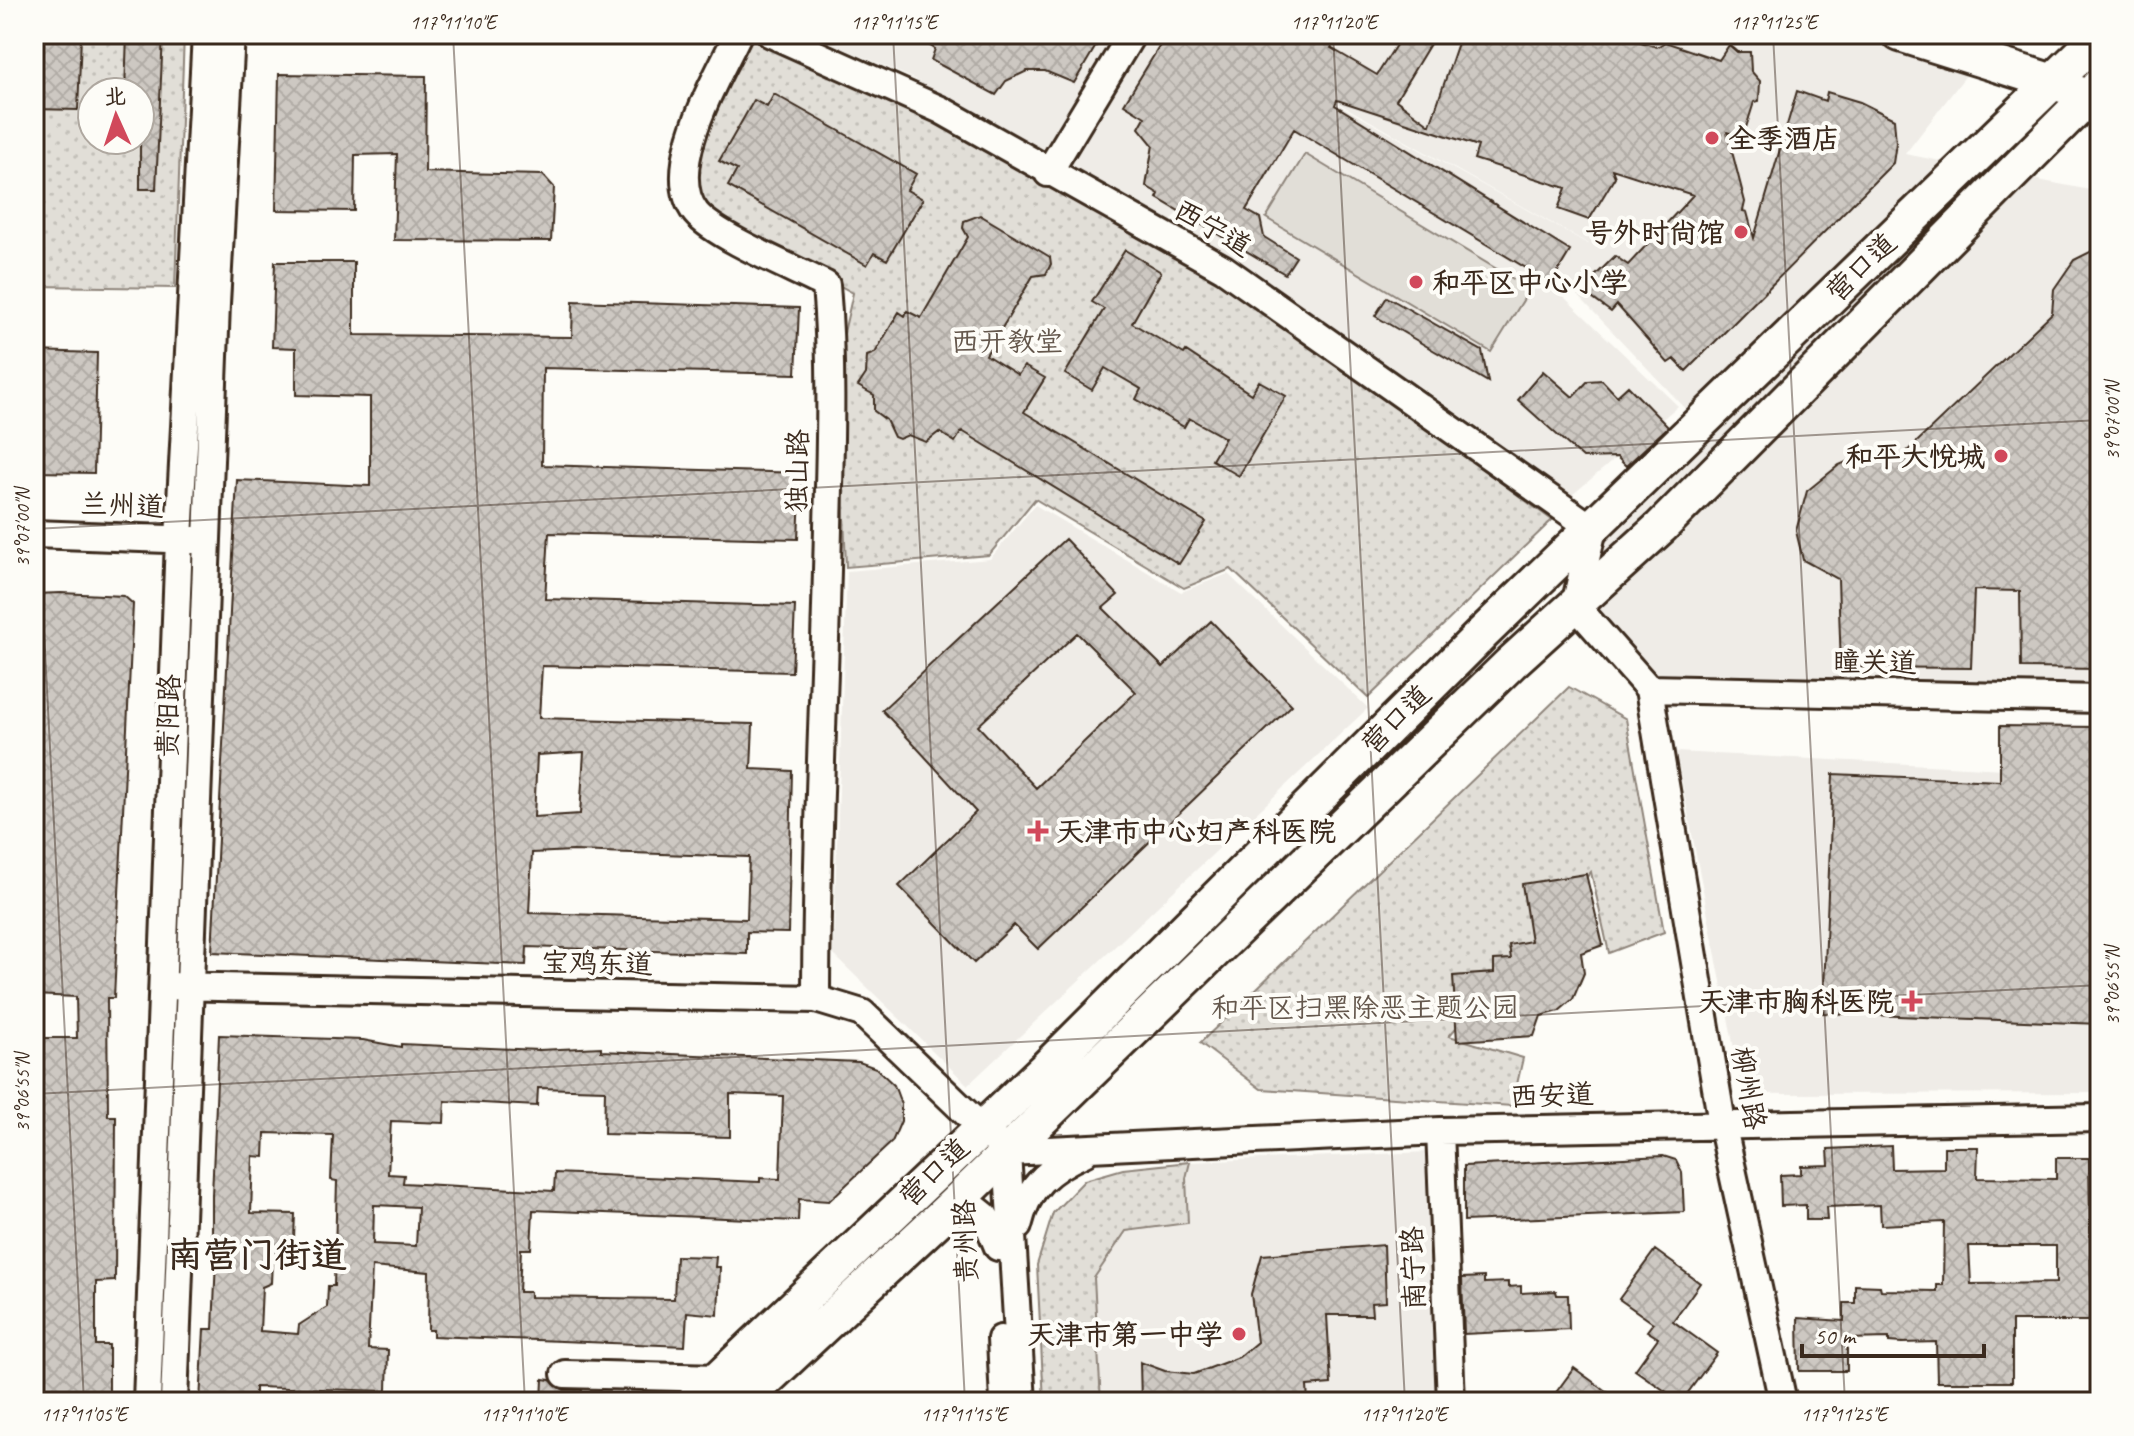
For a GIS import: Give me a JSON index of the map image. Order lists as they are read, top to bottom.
{
  "streets": {
    "main road": ["营口道"],
    "street": [
      "西宁道",
      "独山路",
      "兰州道",
      "瞳关道",
      "贵阳路",
      "宝鸡东道",
      "柳州路",
      "西安道",
      "贵州路",
      "南宁路"
    ]
  },
  "crossings": [
    ["西宁道", "营口道"],
    ["营口道", "宝鸡东道"],
    ["营口道", "西安道"],
    ["营口道", "贵州路"],
    ["独山路", "宝鸡东道"],
    ["兰州道", "贵阳路"],
    ["瞳关道", "柳州路"],
    ["贵阳路", "宝鸡东道"],
    ["宝鸡东道", "贵州路"],
    ["柳州路", "西安道"],
    ["西安道", "贵州路"],
    ["西安道", "南宁路"]
  ],
  "districts": ["南营门街道"],
  "parks": ["西开教堂", "和平区扫黑除恶主题公园"],
  "places": {
    "other": [
      "全季酒店",
      "号外时尚馆",
      "和平区中心小学",
      "和平大悦城",
      "天津市第一中学"
    ],
    "health": ["天津市中心妇产科医院", "天津市胸科医院"]
  },
  "scale_bar": "50 m",
  "north": "top",
  "coordinates": [
    "117°11'10\"E",
    "117°11'15\"E",
    "117°11'20\"E",
    "117°11'25\"E",
    "39°07'00\"N",
    "39°06'55\"N",
    "117°11'05\"E"
  ]
}
